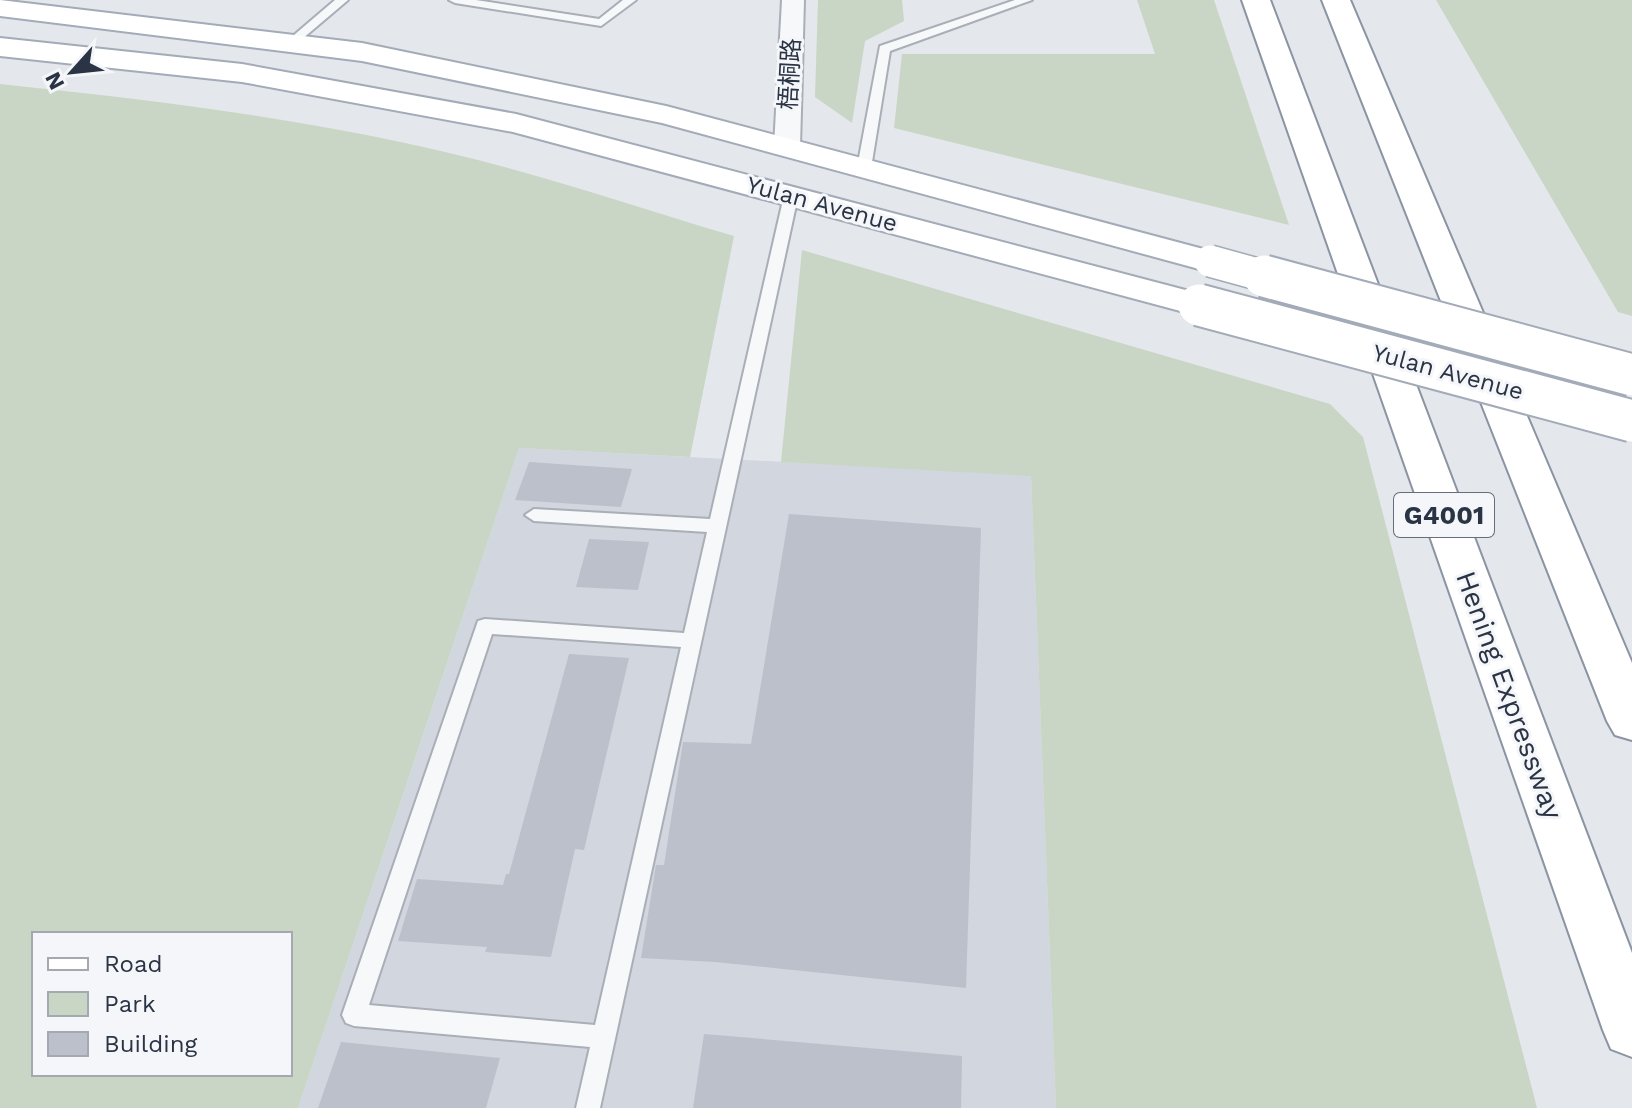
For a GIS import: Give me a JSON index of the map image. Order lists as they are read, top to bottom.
{
  "streets": {
    "main road": ["Yulan Avenue", "G4001", "Hening Expressway"],
    "street": ["梧桐路"]
  },
  "crossings": [
    ["梧桐路", "Yulan Avenue"]
  ],
  "legend": ["Road", "Park", "Building"],
  "north": "bottom left"
}
